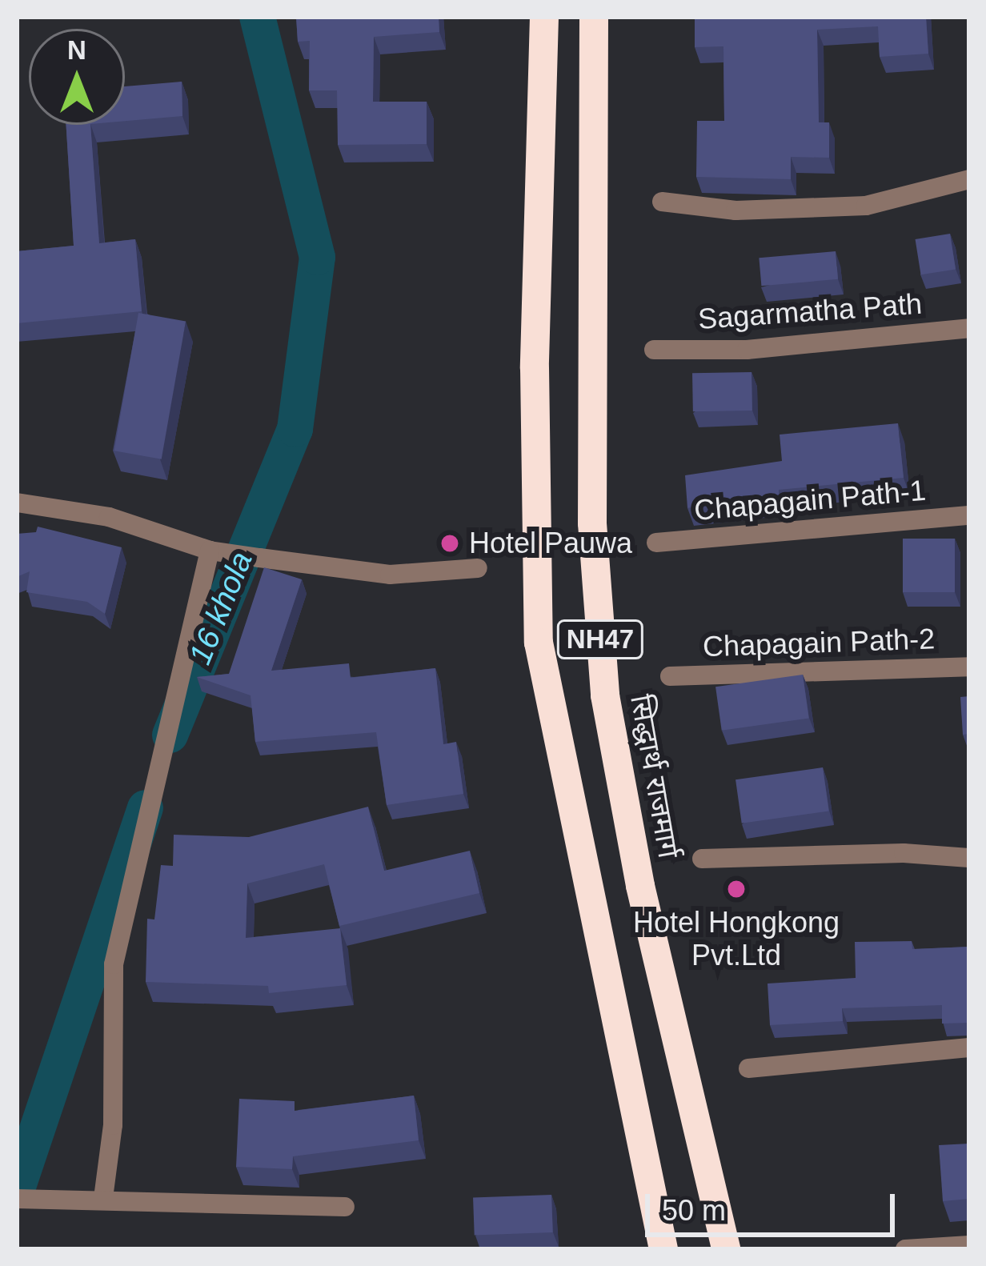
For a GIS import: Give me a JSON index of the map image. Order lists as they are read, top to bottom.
{
  "streets": {
    "highway": ["NH47", "सिद्धार्थ राजमार्ग"],
    "street": ["Sagarmatha Path", "Chapagain Path-1", "Chapagain Path-2"]
  },
  "water": ["16 khola"],
  "places": ["Hotel Pauwa", "Hotel Hongkong Pvt.Ltd"],
  "scale_bar": "50 m",
  "north": "top"
}
